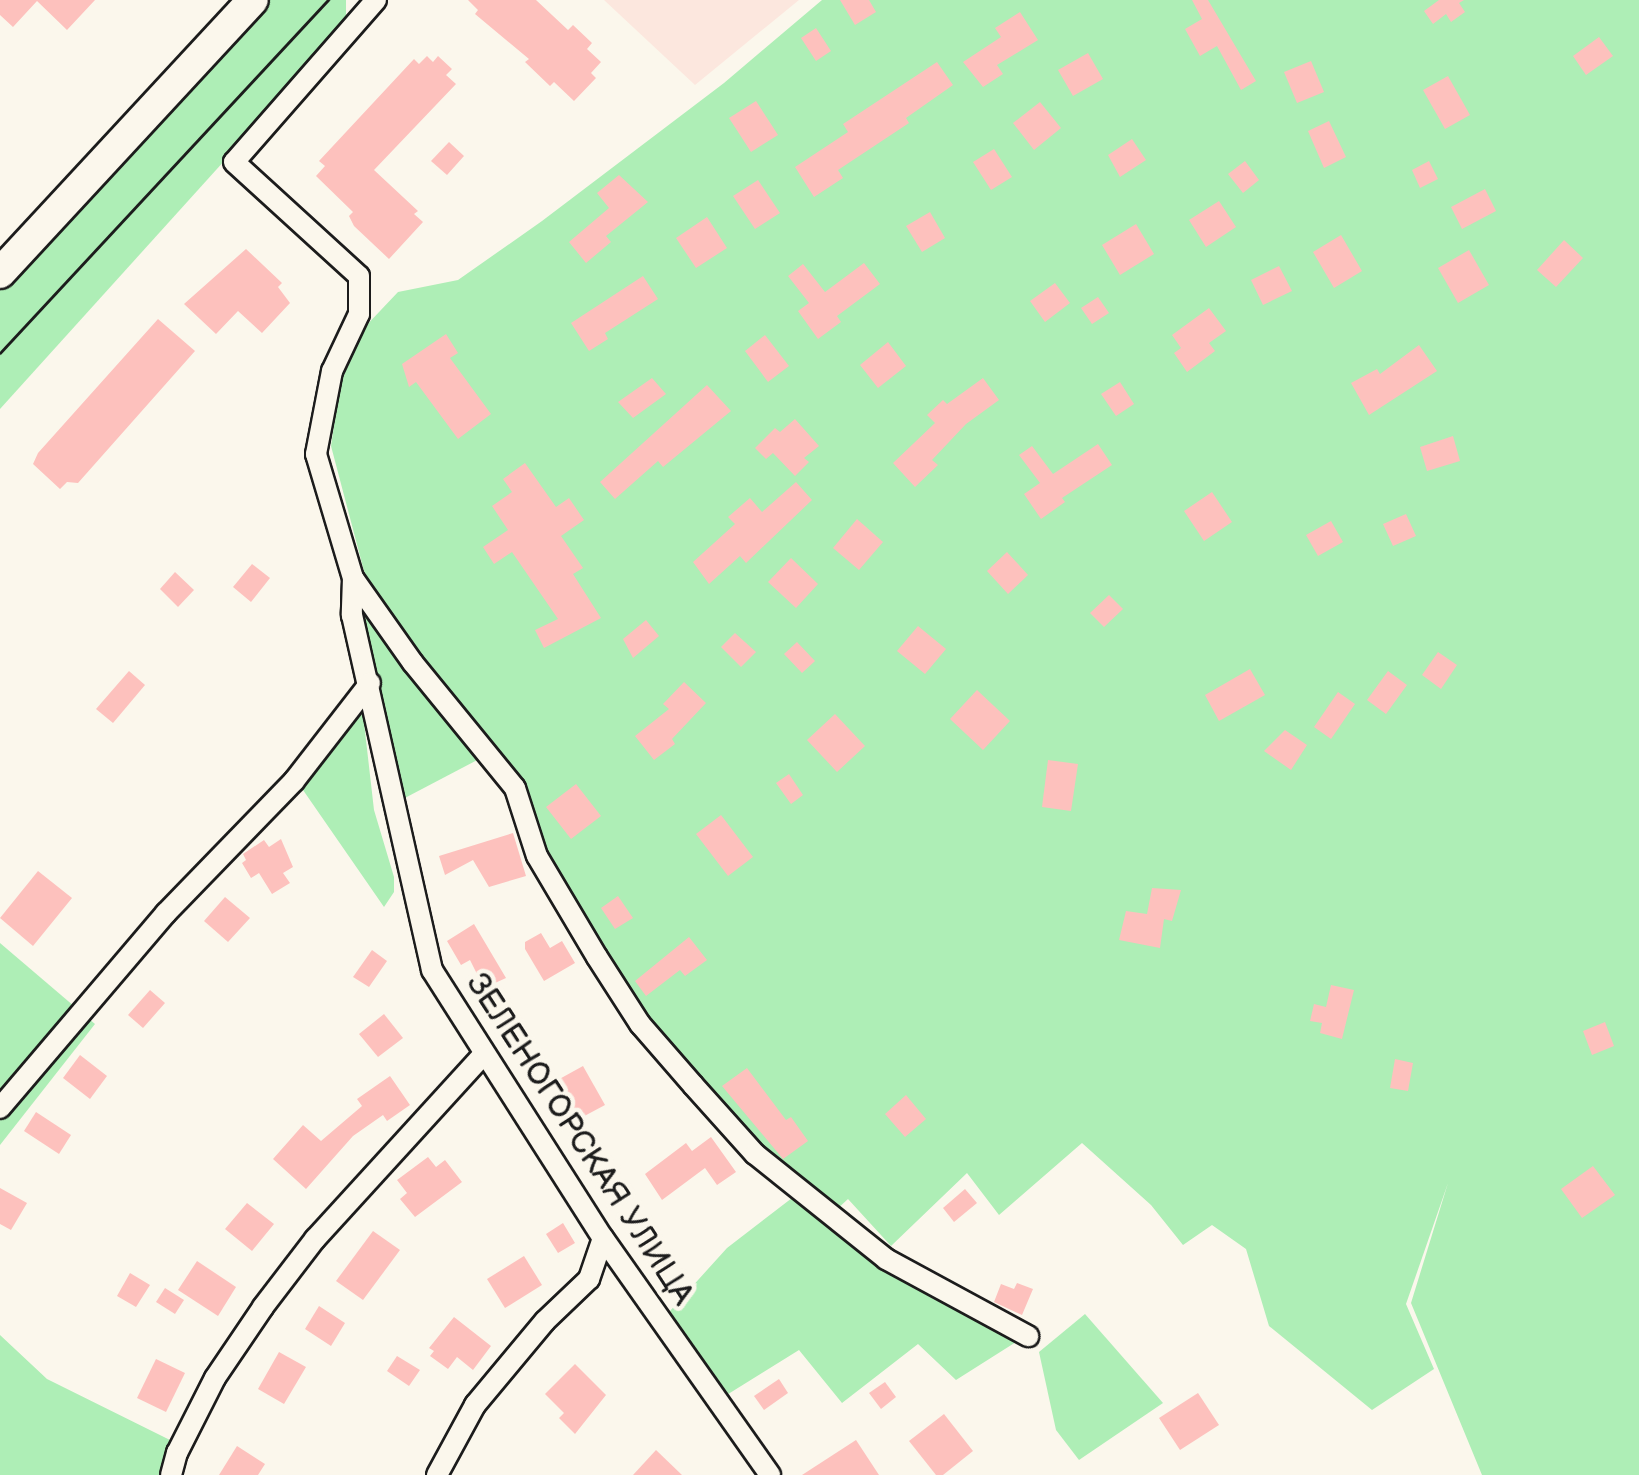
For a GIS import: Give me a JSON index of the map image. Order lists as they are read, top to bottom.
{
  "streets": {
    "street": ["ЗЕЛЕНОГОРСКАЯ УЛИЦА"]
  }
}
